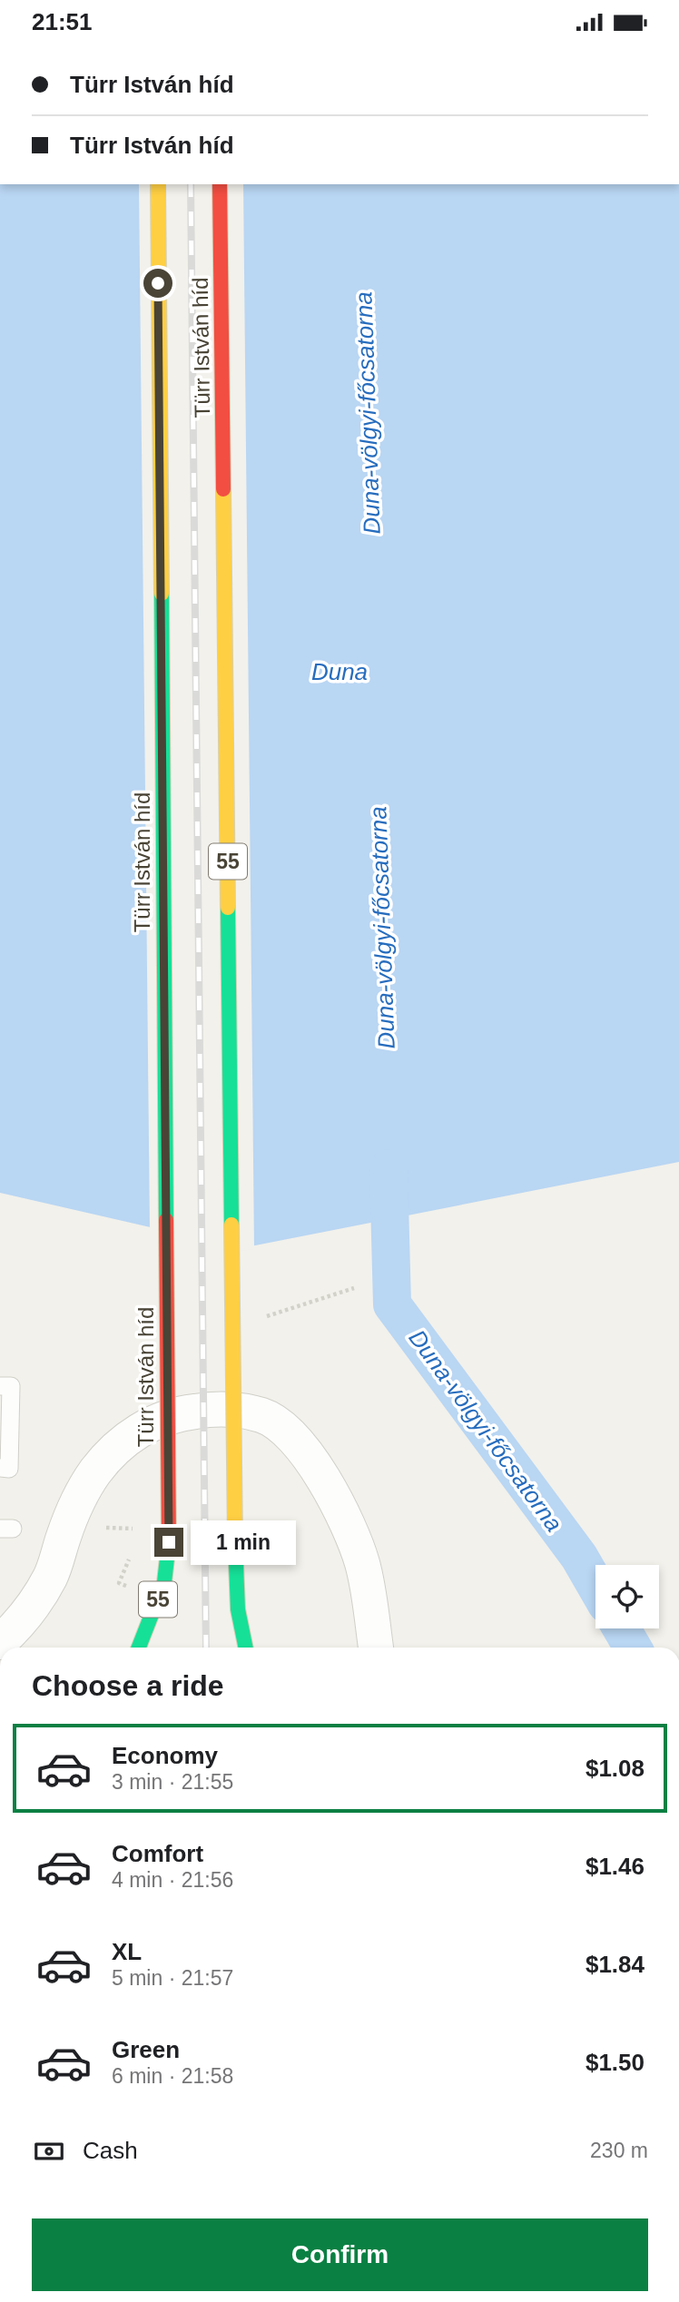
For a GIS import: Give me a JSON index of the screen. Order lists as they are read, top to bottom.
{
  "streets": {
    "main road": ["Türr István híd", "55"]
  },
  "water": ["Duna-völgyi-főcsatorna", "Duna"],
  "page": {
    "status": "21:51",
    "banner": ["Türr István híd", "Türr István híd"],
    "bubble": "1 min",
    "heading": "Choose a ride",
    "list": [
      {
        "name": "Economy",
        "note": "3 min · 21:55",
        "value": "$1.08"
      },
      {
        "name": "Comfort",
        "note": "4 min · 21:56",
        "value": "$1.46"
      },
      {
        "name": "XL",
        "note": "5 min · 21:57",
        "value": "$1.84"
      },
      {
        "name": "Green",
        "note": "6 min · 21:58",
        "value": "$1.50"
      }
    ],
    "pay": ["Cash", "230 m"],
    "buttons": "Confirm"
  }
}
